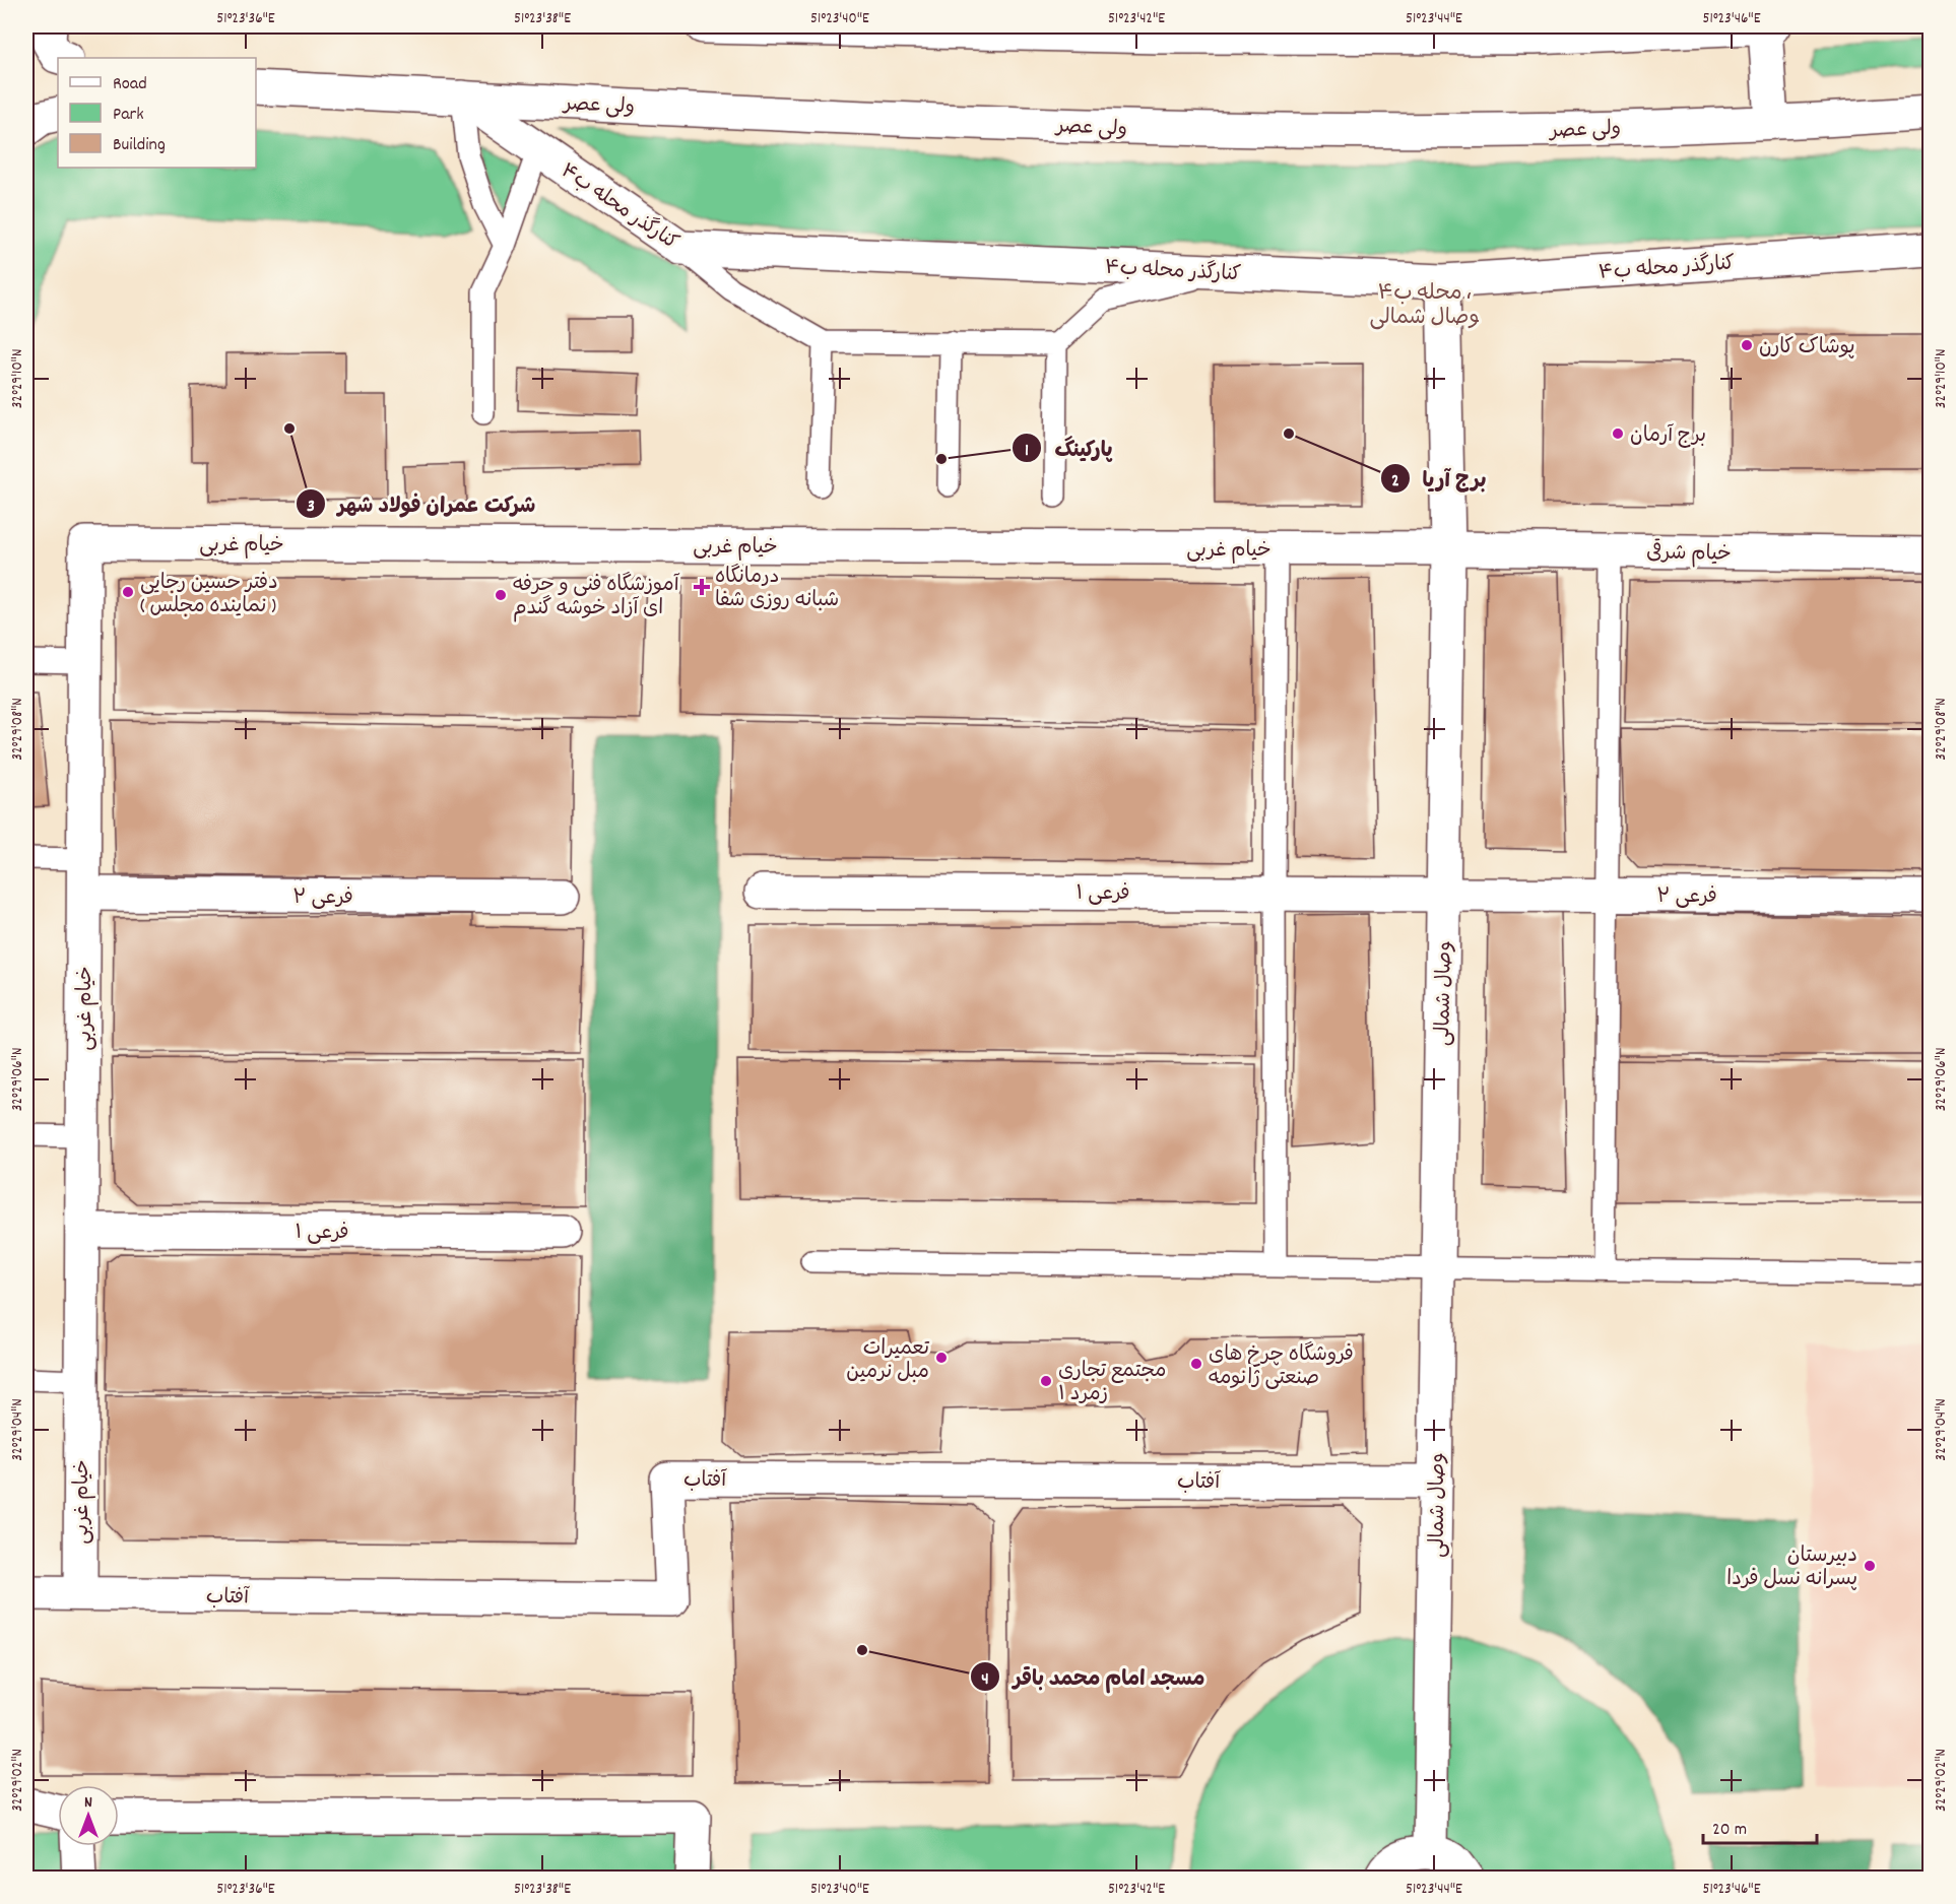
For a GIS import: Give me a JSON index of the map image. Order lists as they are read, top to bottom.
{
  "streets": {
    "street": [
      "ولی عصر",
      "کنارگذر محله ب۴",
      "خیام غربی",
      "خیام شرقی",
      "فرعی ۱",
      "فرعی ۲",
      "وصال شمالی",
      "آفتاب"
    ]
  },
  "crossings": [
    ["ولی عصر", "کنارگذر محله ب۴"],
    ["کنارگذر محله ب۴", "وصال شمالی"],
    ["خیام غربی", "خیام شرقی"],
    ["خیام غربی", "فرعی ۱"],
    ["خیام غربی", "فرعی ۲"],
    ["خیام غربی", "وصال شمالی"],
    ["خیام غربی", "آفتاب"],
    ["خیام شرقی", "وصال شمالی"],
    ["فرعی ۱", "فرعی ۲"],
    ["فرعی ۱", "وصال شمالی"],
    ["فرعی ۲", "وصال شمالی"],
    ["وصال شمالی", "آفتاب"]
  ],
  "districts": ["محله ب۴ ، وصال شمالی"],
  "places": {
    "other": [
      "پوشاک کارن",
      "شرکت عمران فولاد شهر",
      "برج آریا",
      "برج آرمان",
      "پارکینگ",
      "دفتر حسین رجایی ( نماینده مجلس )",
      "آموزشگاه فنی و حرفه ای آزاد خوشه گندم",
      "تعمیرات مبل نرمین",
      "فروشگاه چرخ های صنعتی ژانومه",
      "مجتمع تجاری زمرد ۱",
      "دبیرستان پسرانه نسل فردا",
      "مسجد امام محمد باقر"
    ],
    "health": ["درمانگاه شبانه روزی شفا"]
  },
  "legend": ["Road", "Park", "Building"],
  "scale_bar": "20 m",
  "north": "top",
  "coordinates": [
    "51°23'36\"E",
    "51°23'38\"E",
    "51°23'40\"E",
    "51°23'42\"E",
    "51°23'44\"E",
    "51°23'46\"E",
    "32°29'10\"N",
    "32°29'08\"N",
    "32°29'06\"N",
    "32°29'04\"N",
    "32°29'02\"N"
  ]
}
